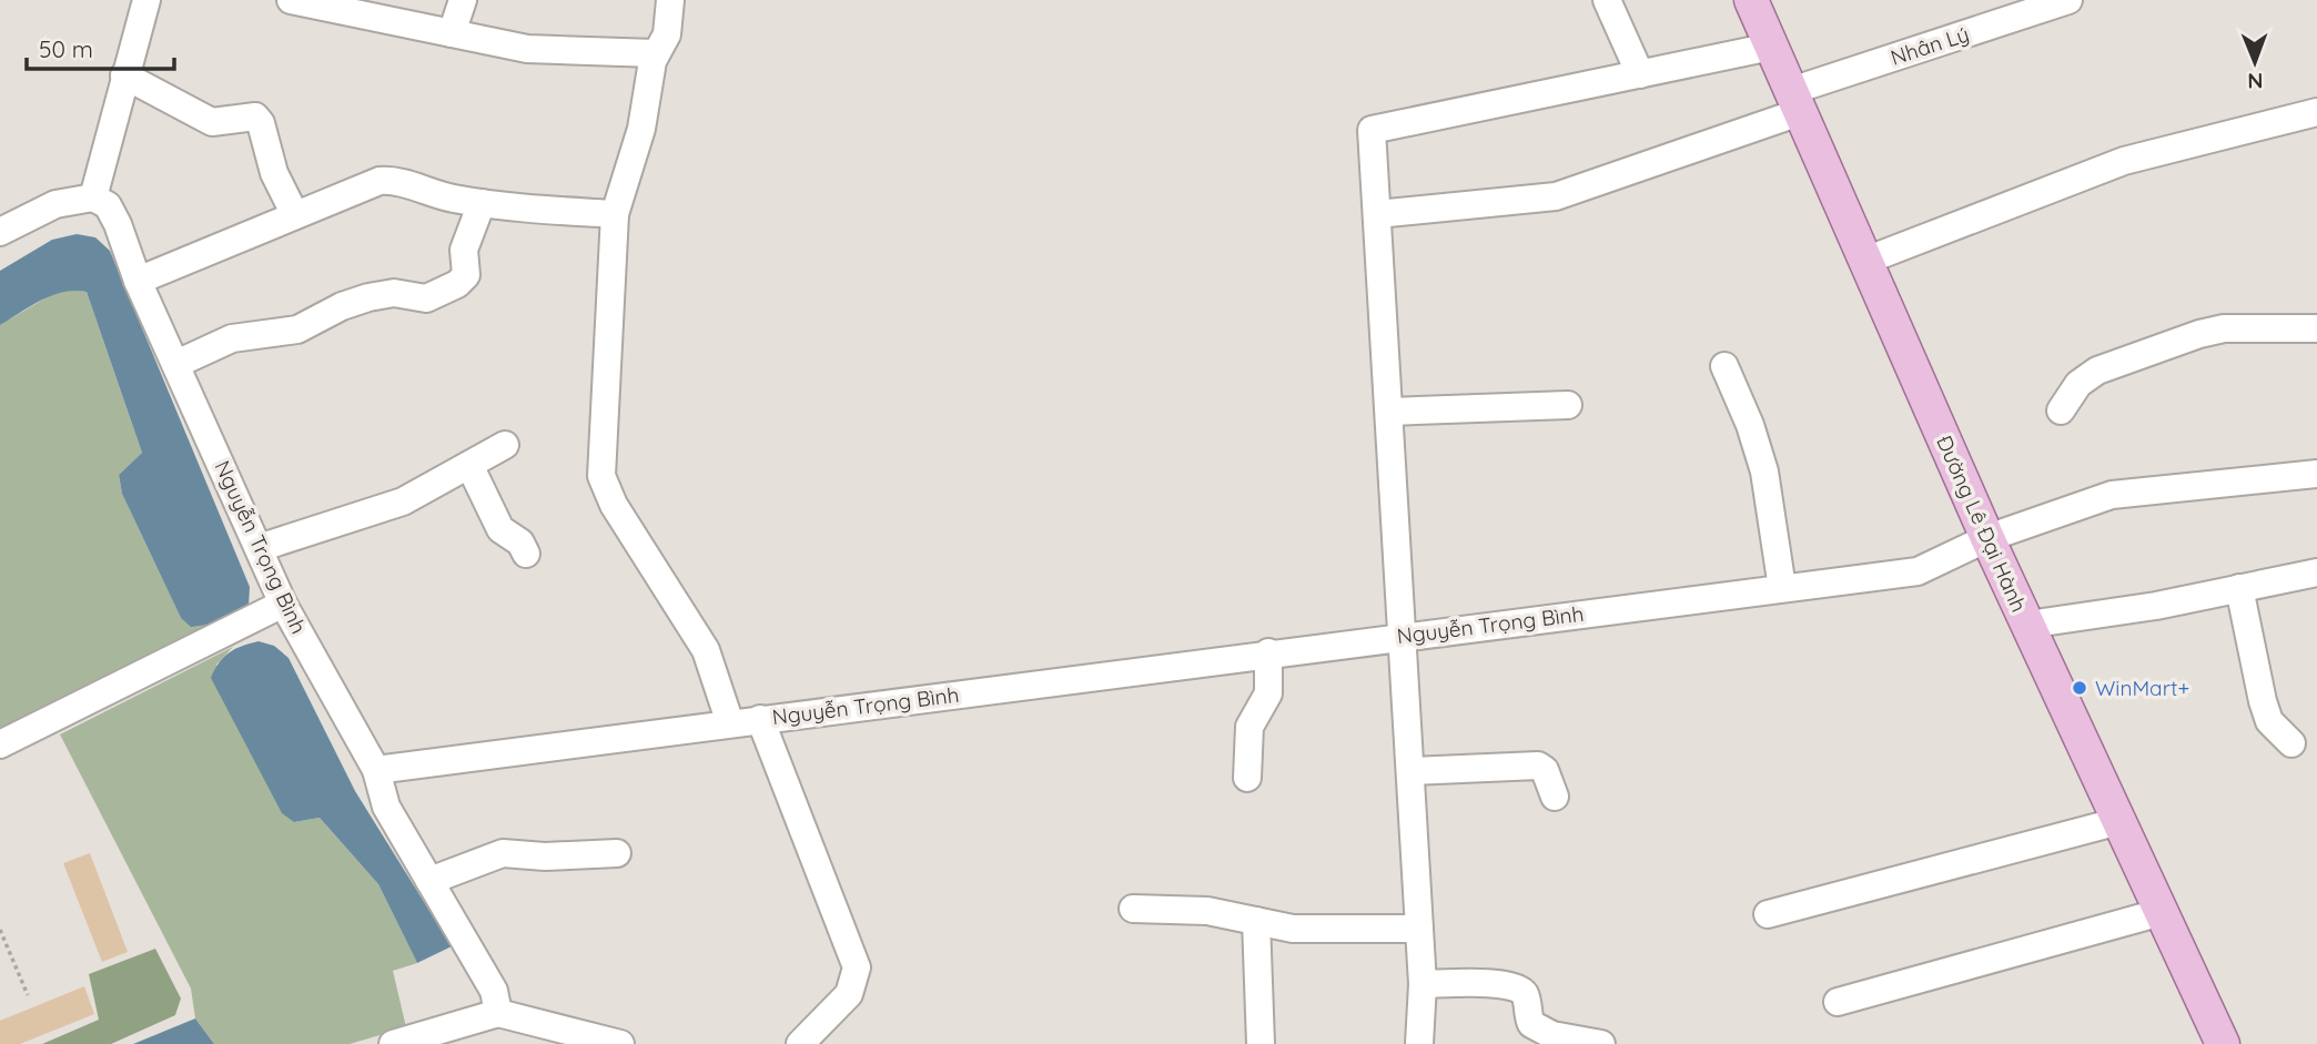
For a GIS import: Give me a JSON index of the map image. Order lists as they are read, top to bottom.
{
  "streets": {
    "main road": ["Đường Lê Đại Hành"],
    "street": ["Nhân Lý", "Nguyễn Trọng Bình"]
  },
  "crossings": [
    ["Nhân Lý", "Đường Lê Đại Hành"],
    ["Đường Lê Đại Hành", "Nguyễn Trọng Bình"]
  ],
  "places": ["WinMart+"],
  "scale_bar": "50 m",
  "north": "bottom"
}
